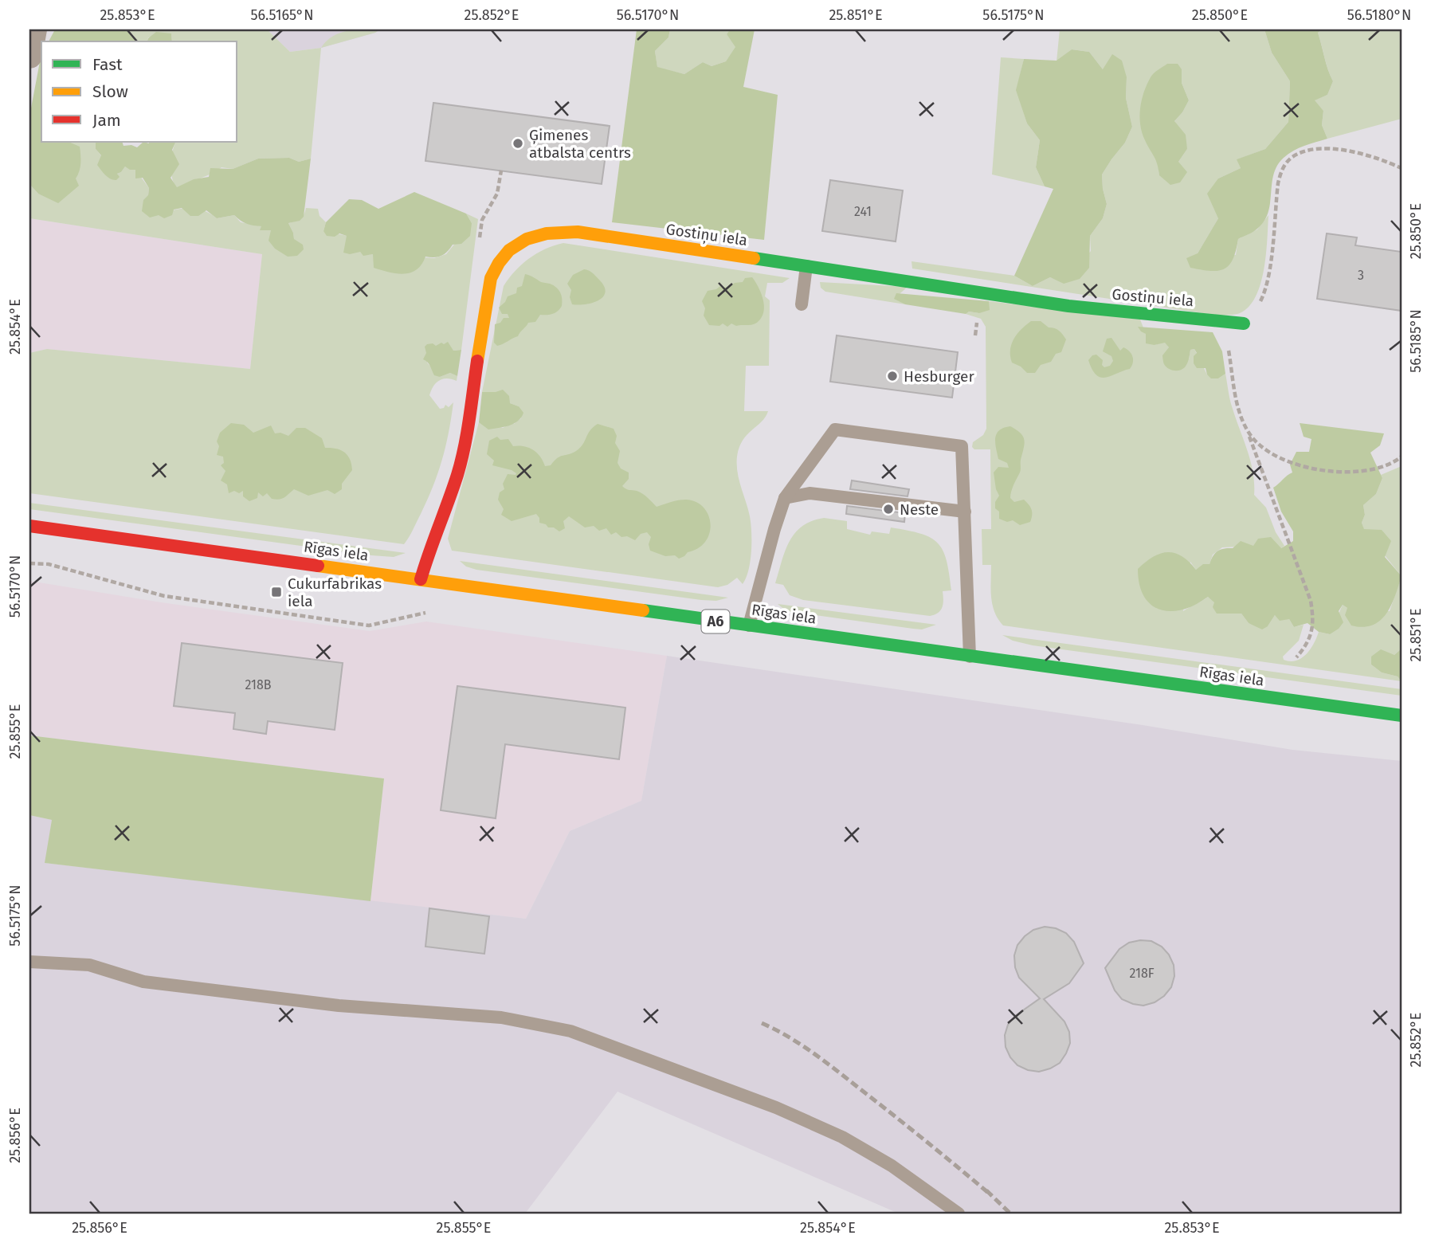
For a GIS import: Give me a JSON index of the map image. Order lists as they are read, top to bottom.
{
  "streets": {
    "main road": ["Gostiņu iela", "Rīgas iela", "A6"]
  },
  "crossings": [
    ["Gostiņu iela", "Rīgas iela"]
  ],
  "places": {
    "other": ["Ģimenes atbalsta centrs", "Hesburger", "Neste"],
    "transit": ["Cukurfabrikas iela"]
  },
  "house_numbers": [
    "241",
    "3",
    "218B",
    "218F"
  ],
  "legend": ["Fast", "Slow", "Jam"],
  "coordinates": [
    "25.853°E",
    "56.5165°N",
    "25.852°E",
    "56.5170°N",
    "25.851°E",
    "56.5175°N",
    "25.850°E",
    "56.5180°N",
    "25.854°E",
    "56.5185°N",
    "25.855°E",
    "25.856°E"
  ]
}
